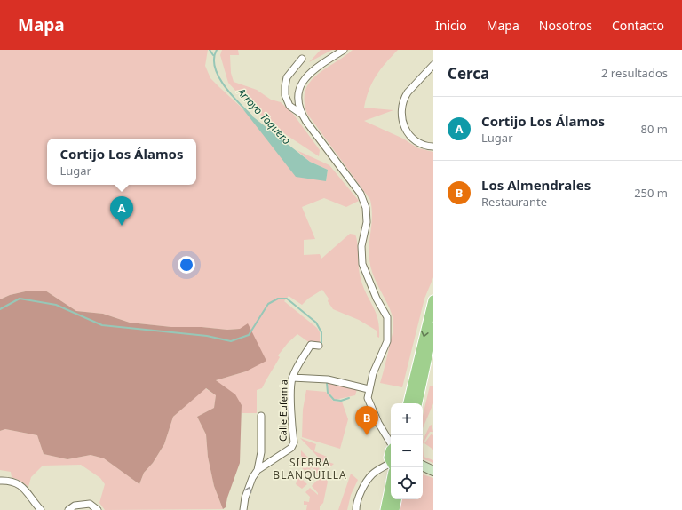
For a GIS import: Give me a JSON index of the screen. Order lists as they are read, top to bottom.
{
  "streets": {
    "street": ["Calle Eufemia"]
  },
  "districts": ["SIERRA BLANQUILLA"],
  "water": ["Arroyo Toquero"],
  "page": {
    "header": "Mapa",
    "nav": [
      "Inicio",
      "Mapa",
      "Nosotros",
      "Contacto"
    ],
    "heading": ["Cerca", "2 resultados"],
    "list": [
      {
        "mark": "A",
        "name": "Cortijo Los Álamos",
        "note": "Lugar",
        "value": "80 m"
      },
      {
        "mark": "B",
        "name": "Los Almendrales",
        "note": "Restaurante",
        "value": "250 m"
      }
    ],
    "popup": ["Cortijo Los Álamos", "Lugar"],
    "pins": ["A", "B"],
    "map_buttons": ["+", "−"]
  }
}
